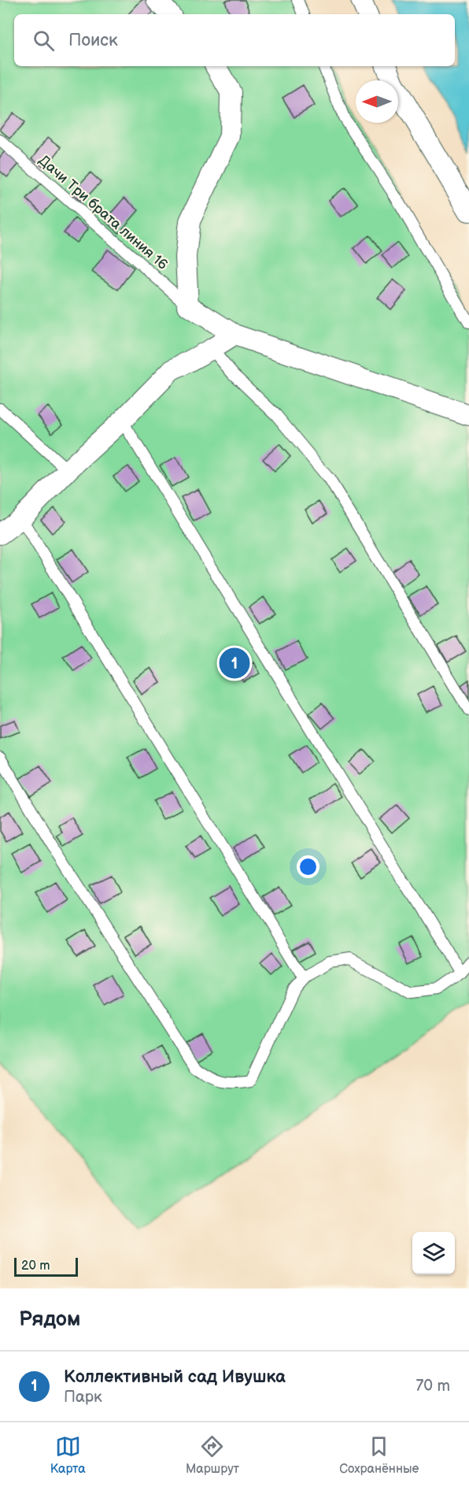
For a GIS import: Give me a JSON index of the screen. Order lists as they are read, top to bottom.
{
  "streets": {
    "lane": ["Дачи Три брата линия 16"]
  },
  "scale_bar": "20 m",
  "north": "left",
  "page": {
    "search": "Поиск",
    "pins": "1",
    "scale": "20 m",
    "heading": "Рядом",
    "list": [
      {
        "mark": "1",
        "name": "Коллективный сад Ивушка",
        "note": "Парк",
        "value": "70 m"
      }
    ],
    "nav": ["Карта", "Маршрут", "Сохранённые"]
  }
}
